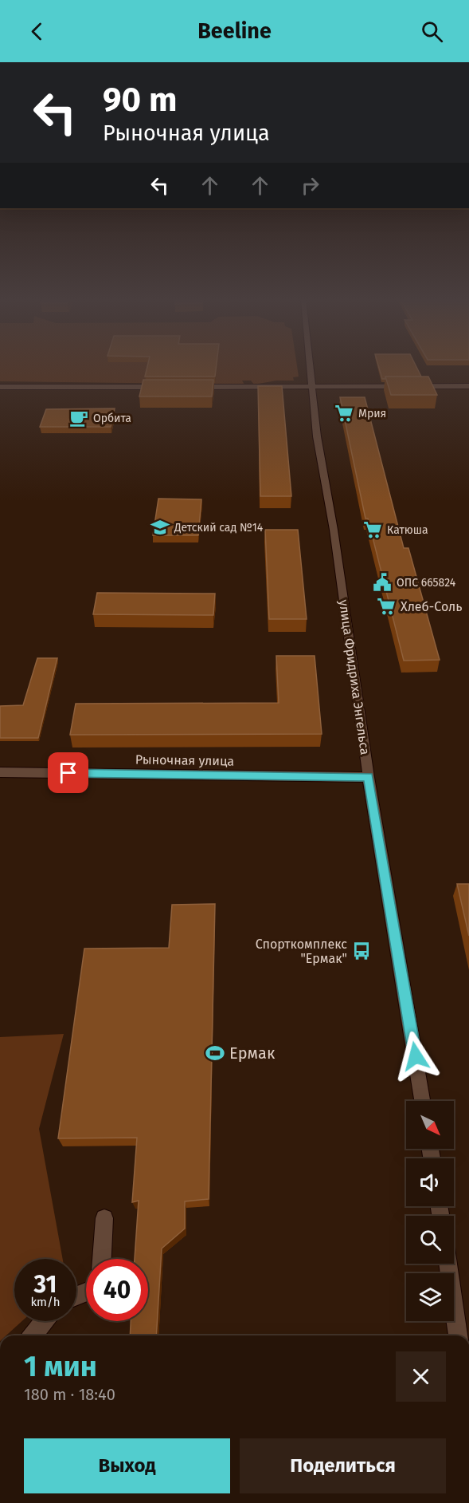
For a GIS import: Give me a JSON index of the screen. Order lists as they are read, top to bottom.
{
  "streets": {
    "street": ["улица Фридриха Энгельса", "Рыночная улица"]
  },
  "crossings": [
    ["улица Фридриха Энгельса", "Рыночная улица"]
  ],
  "places": {
    "supermarket": ["Мрия", "Катюша", "Хлеб-Соль"],
    "cafe": ["Орбита"],
    "school or university": ["Детский сад №14"],
    "public building": ["ОПС 665824"],
    "bus stop": ["Спорткомплекс \"Ермак\""],
    "sports": ["Ермак"]
  },
  "north": "bottom right",
  "page": {
    "header": "Beeline",
    "turn": ["90 m", "Рыночная улица"],
    "speed": "31 km/h",
    "limit": "40",
    "heading": ["1 мин", "180 m · 18:40"],
    "buttons": ["Выход", "Поделиться"]
  }
}
